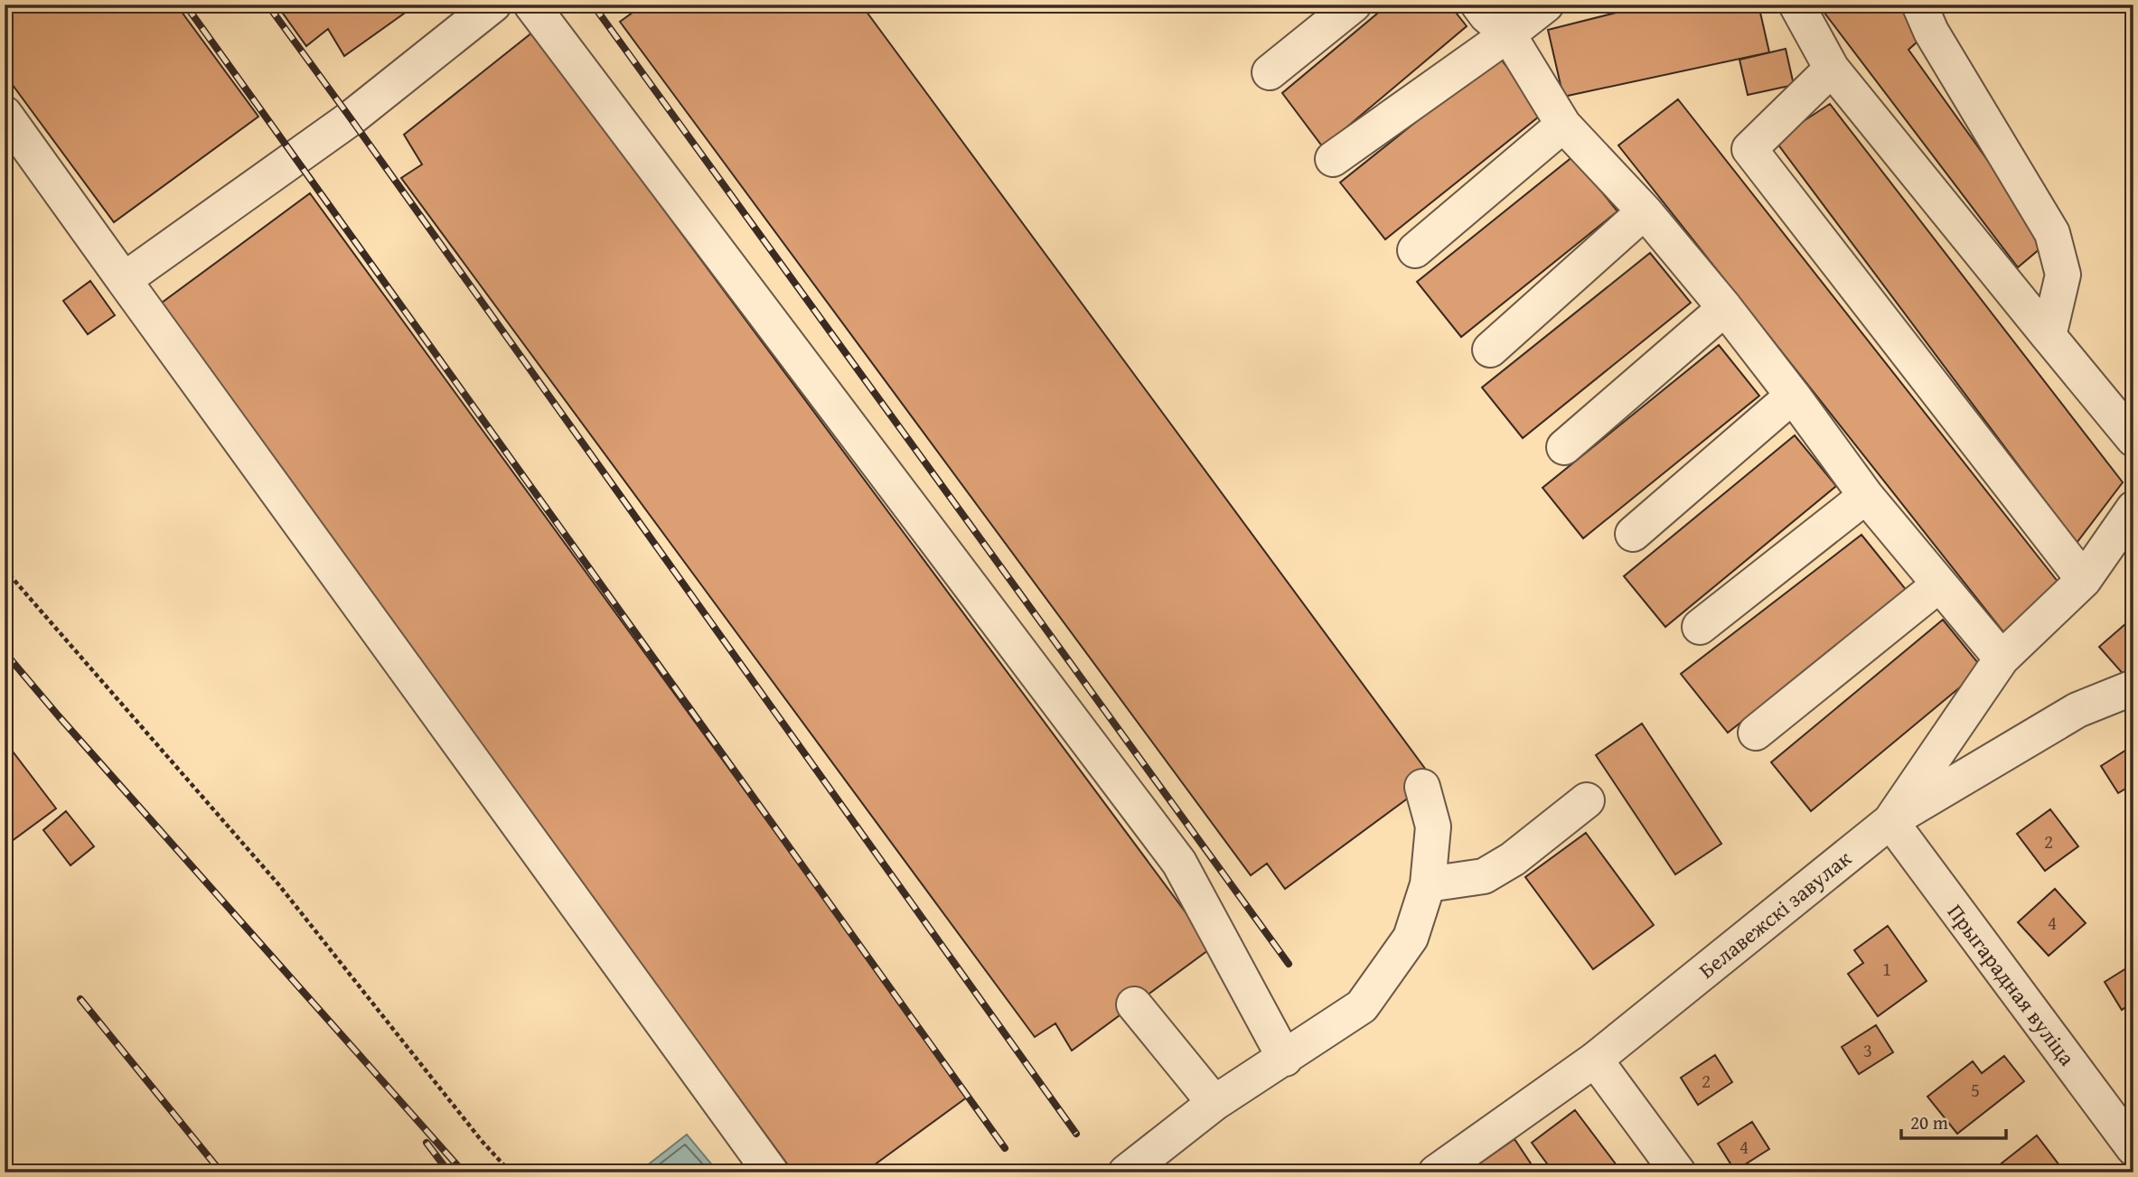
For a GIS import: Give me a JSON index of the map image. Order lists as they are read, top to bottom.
{
  "streets": {
    "street": ["Белавежскі завулак", "Прыгарадная вуліца"]
  },
  "crossings": [
    ["Белавежскі завулак", "Прыгарадная вуліца"]
  ],
  "house_numbers": [
    "2",
    "4",
    "1",
    "3",
    "2",
    "5",
    "4"
  ],
  "scale_bar": "20 m"
}
